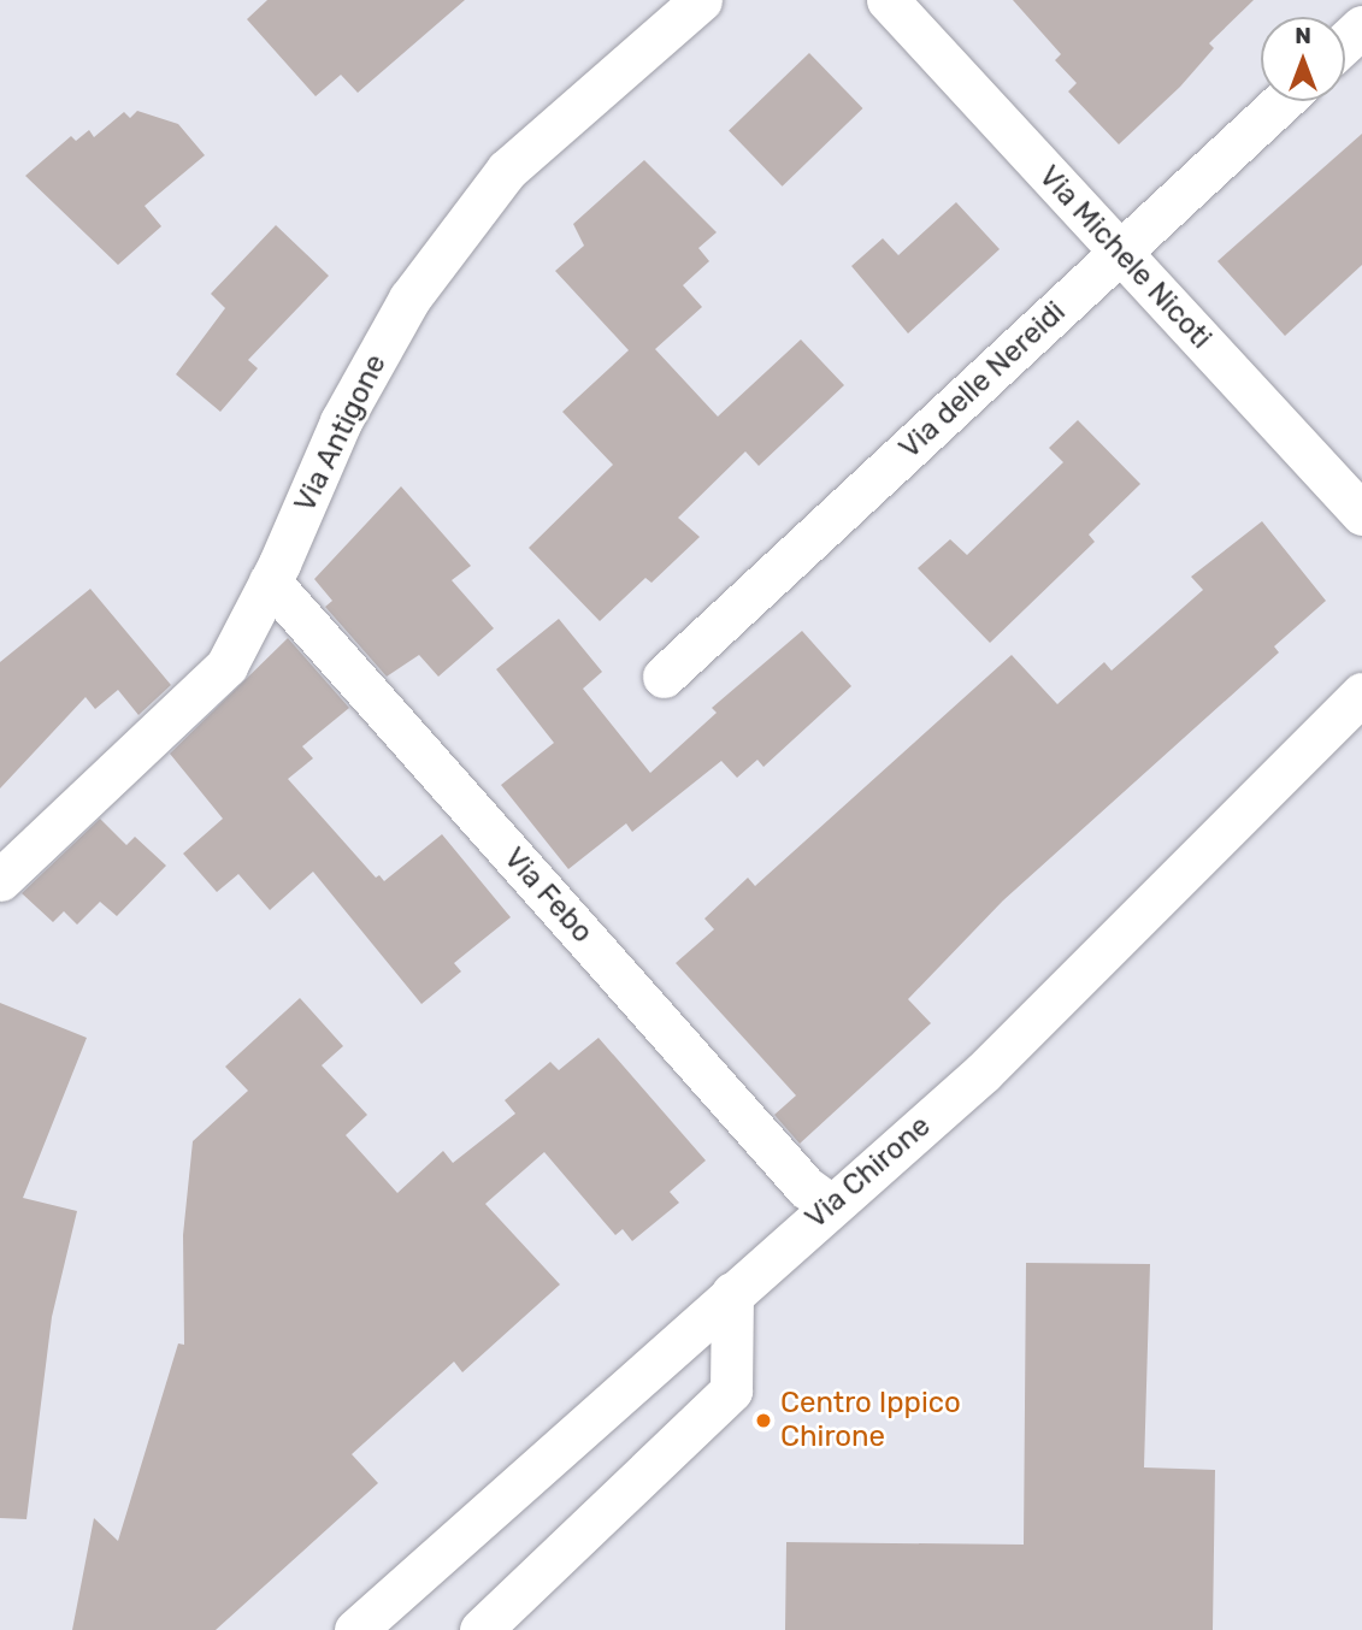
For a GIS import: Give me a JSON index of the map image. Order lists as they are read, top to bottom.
{
  "streets": {
    "street": [
      "Via Michele Nicoti",
      "Via delle Nereidi",
      "Via Antigone",
      "Via Febo",
      "Via Chirone"
    ]
  },
  "crossings": [
    ["Via Michele Nicoti", "Via delle Nereidi"],
    ["Via Antigone", "Via Febo"],
    ["Via Febo", "Via Chirone"]
  ],
  "places": ["Centro Ippico Chirone"],
  "north": "top"
}
